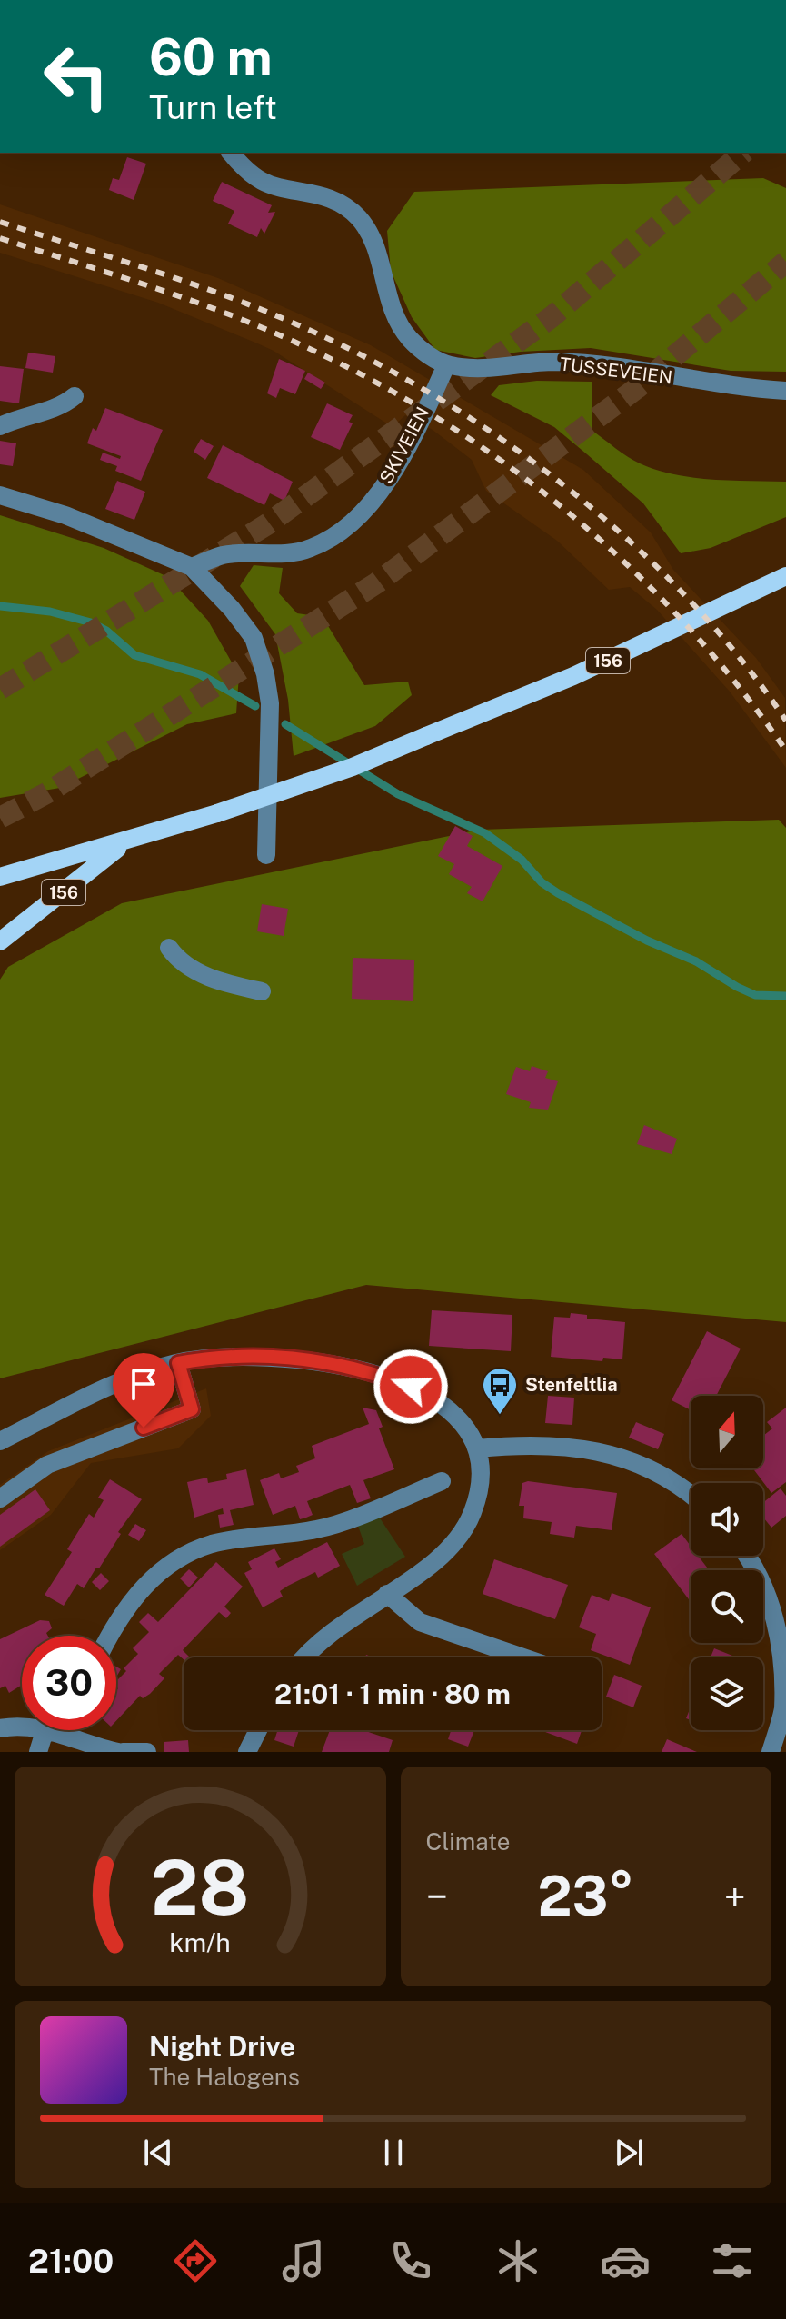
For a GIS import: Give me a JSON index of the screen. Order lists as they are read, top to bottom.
{
  "streets": {
    "main road": ["156"],
    "street": ["TUSSEVEIEN", "SKIVEIEN"]
  },
  "crossings": [
    ["TUSSEVEIEN", "SKIVEIEN"]
  ],
  "places": {
    "bus stop": ["Stenfeltlia"]
  },
  "north": "top",
  "page": {
    "turn": ["60 m", "Turn left"],
    "limit": "30",
    "trip": "21:01 · 1 min · 80 m",
    "tile": "Climate",
    "heat": ["−", "23°", "+"],
    "song": ["Night Drive", "The Halogens"],
    "tabs": "21:00",
    "gauge": ["28", "km/h"]
  }
}
